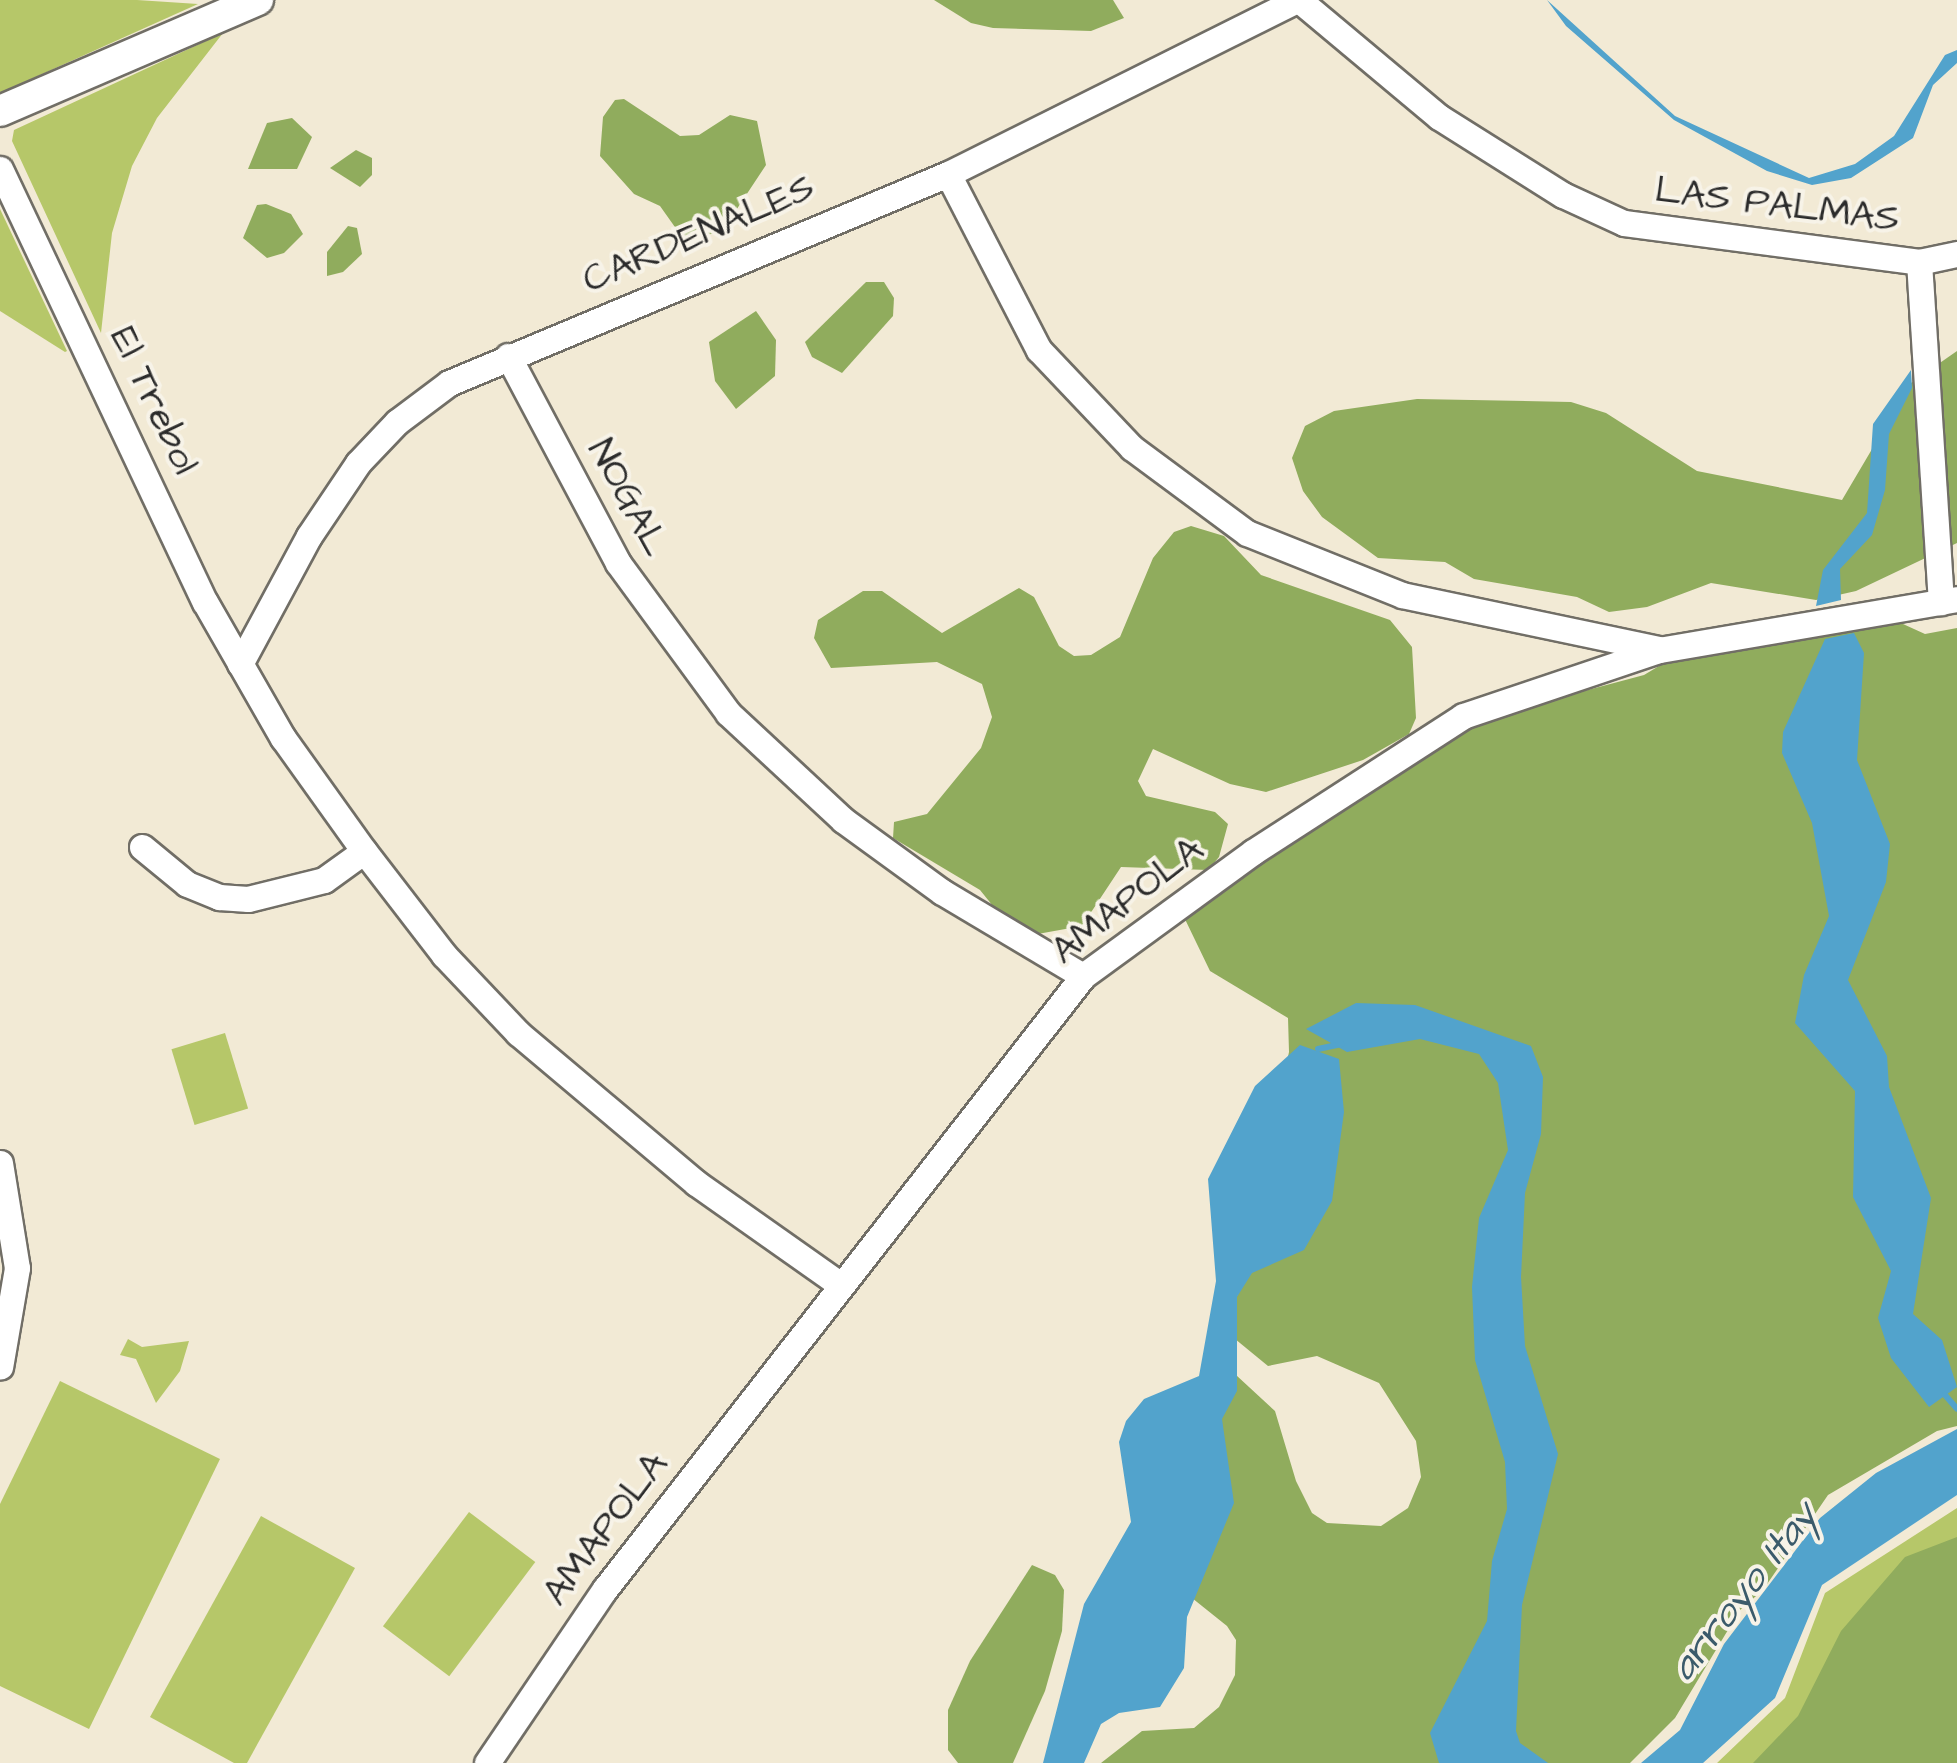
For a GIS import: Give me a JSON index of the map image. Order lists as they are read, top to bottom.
{
  "streets": {
    "street": [
      "LAS PALMAS",
      "CARDENALES",
      "El Trebol",
      "NOGAL",
      "AMAPOLA"
    ]
  },
  "crossings": [
    ["LAS PALMAS", "CARDENALES"],
    ["CARDENALES", "El Trebol"],
    ["CARDENALES", "NOGAL"],
    ["El Trebol", "AMAPOLA"],
    ["NOGAL", "AMAPOLA"]
  ],
  "water": ["arroyo Itay"]
}
